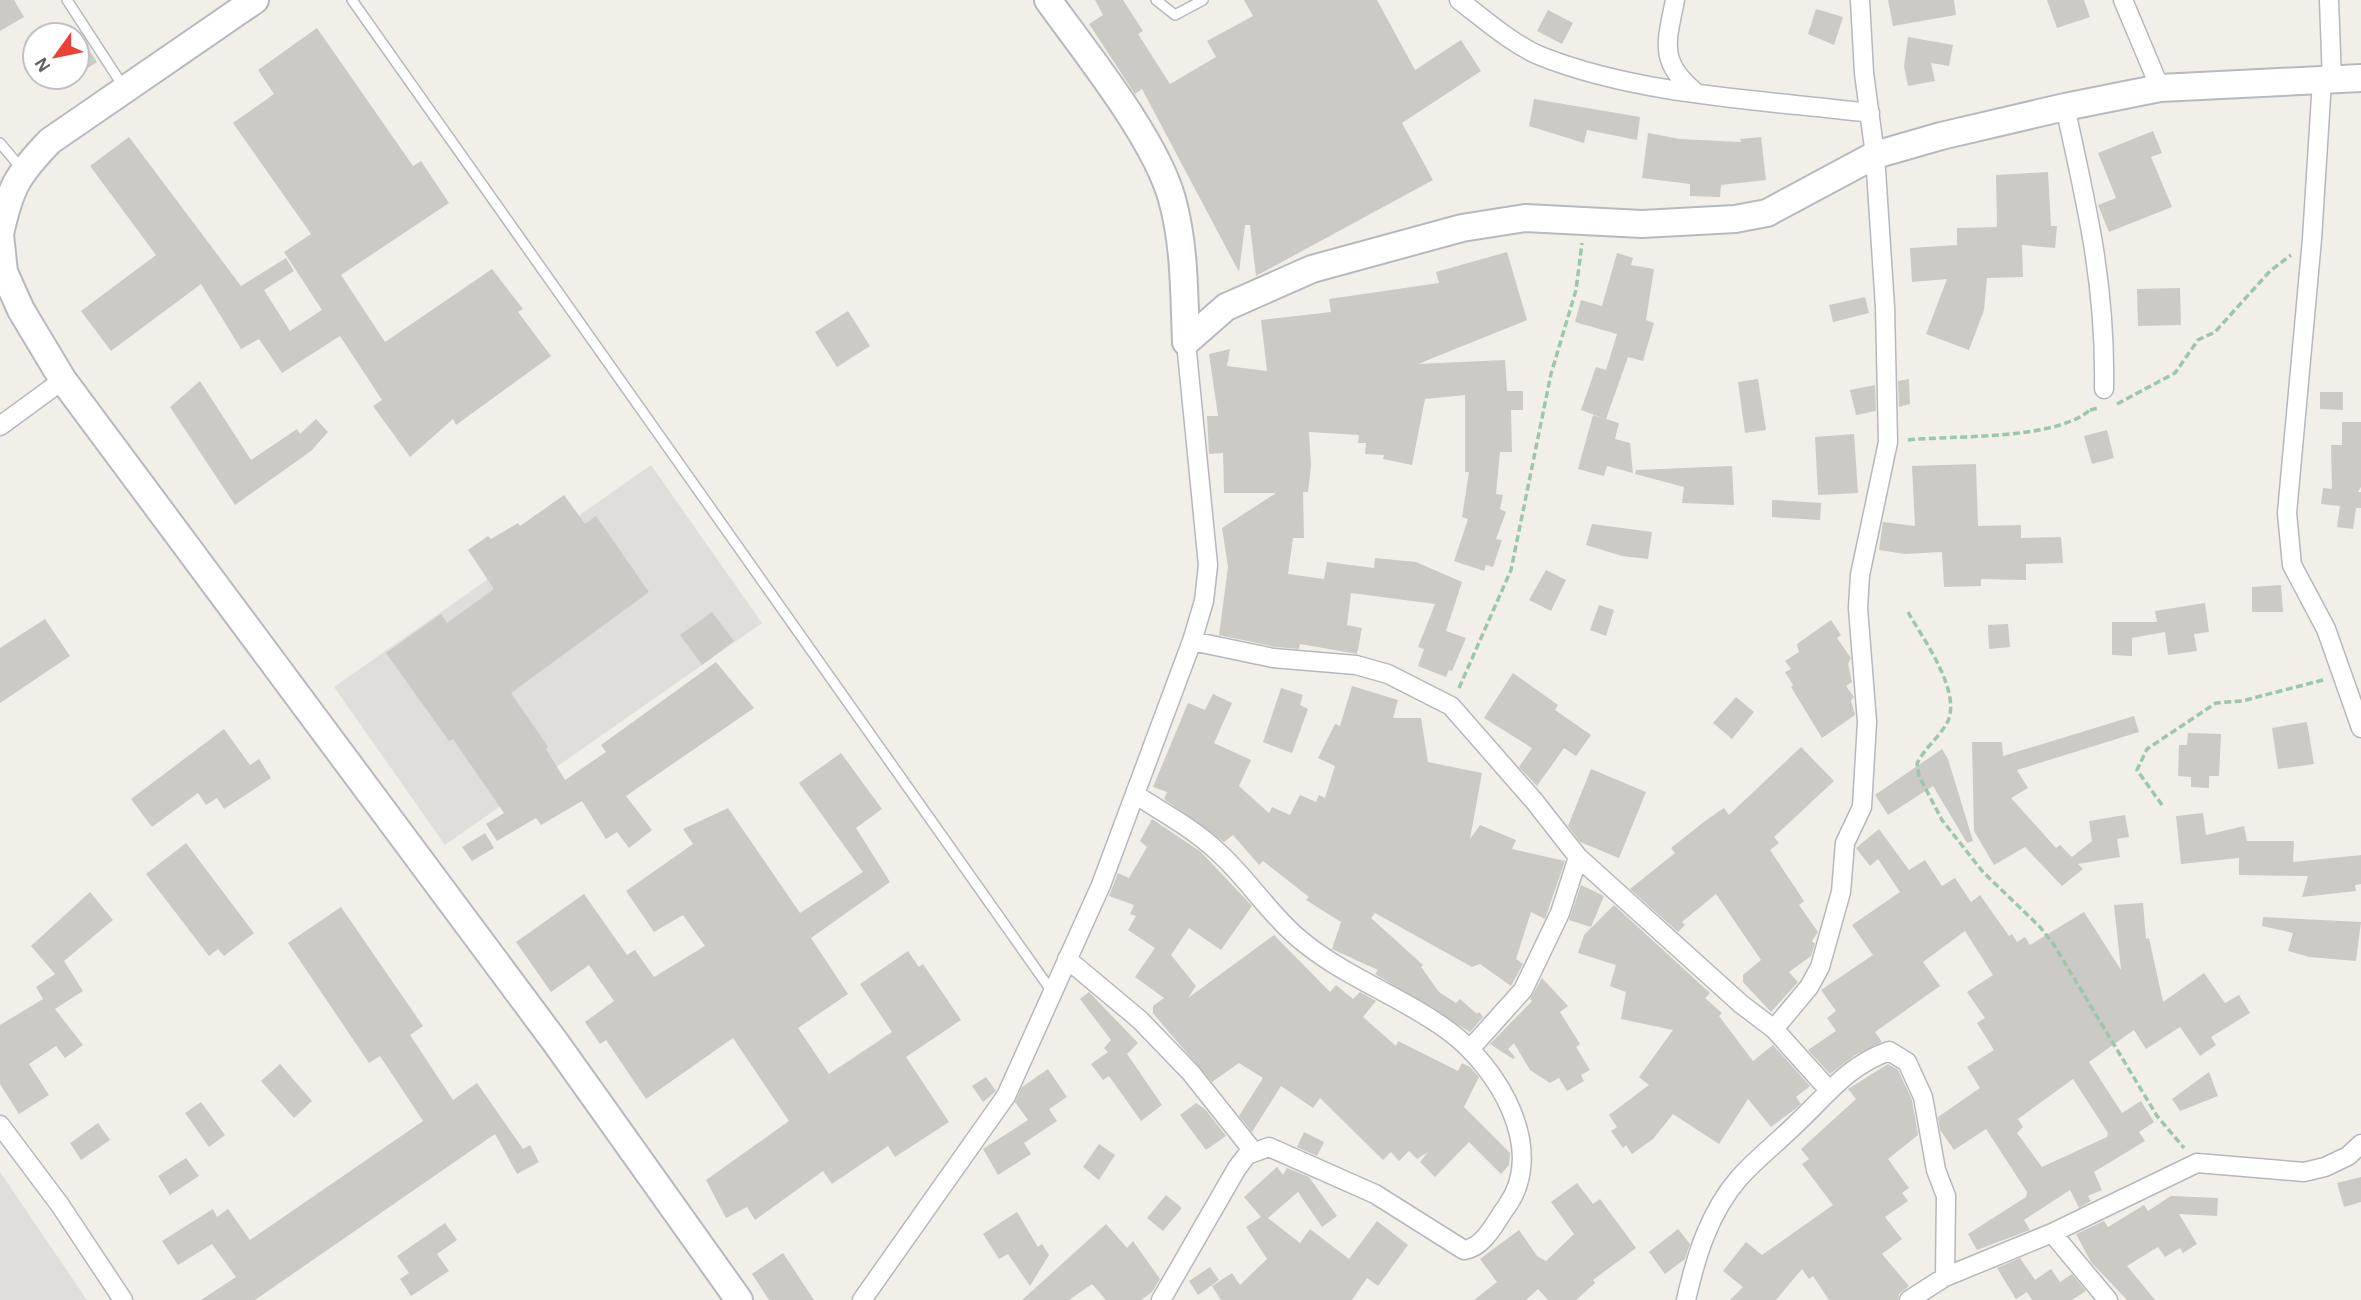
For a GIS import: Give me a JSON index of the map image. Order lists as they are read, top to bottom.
{
  "north": "bottom left"
}
